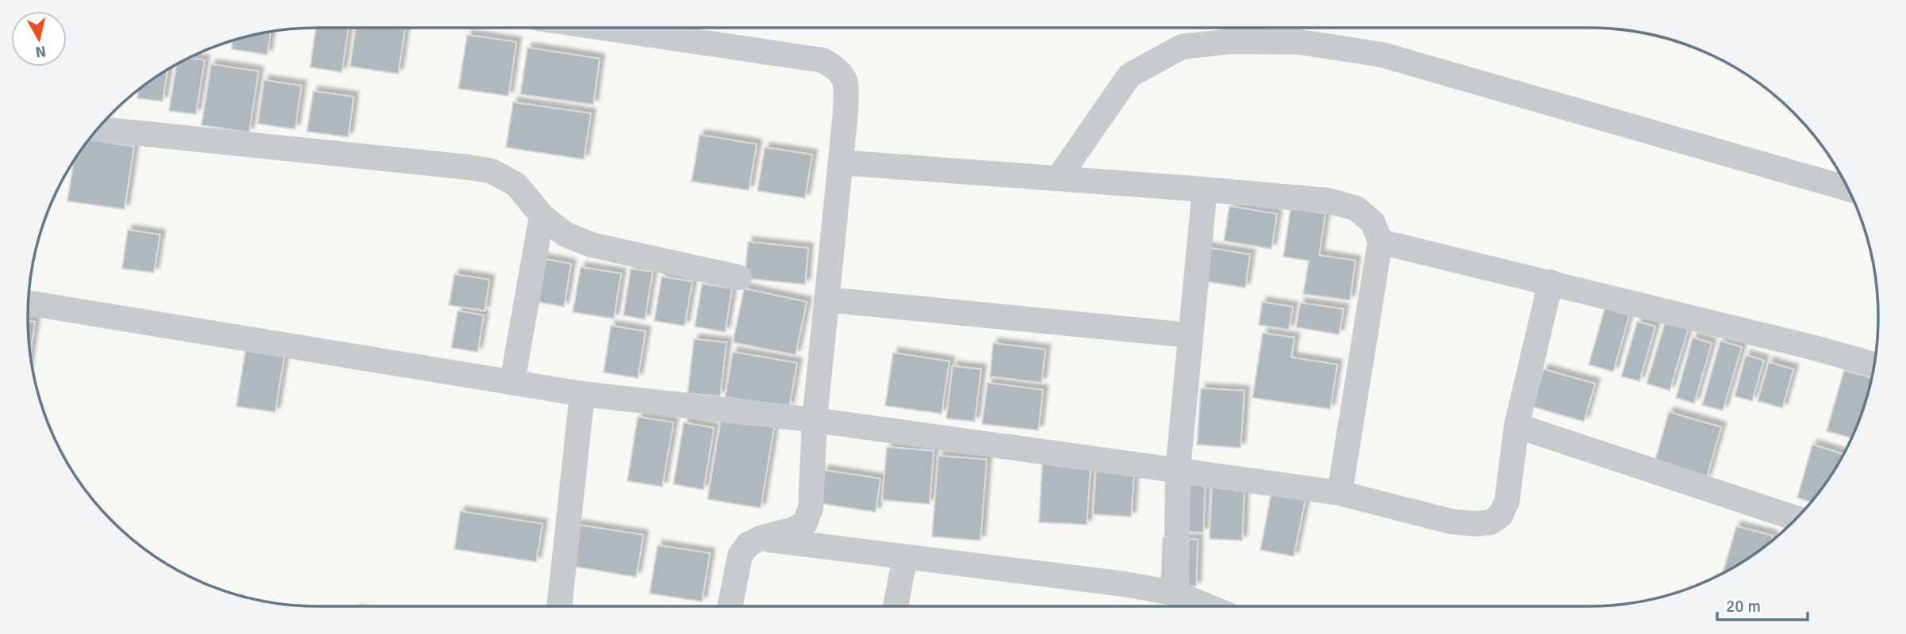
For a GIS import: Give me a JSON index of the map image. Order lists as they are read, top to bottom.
{
  "scale_bar": "20 m",
  "north": "bottom"
}
